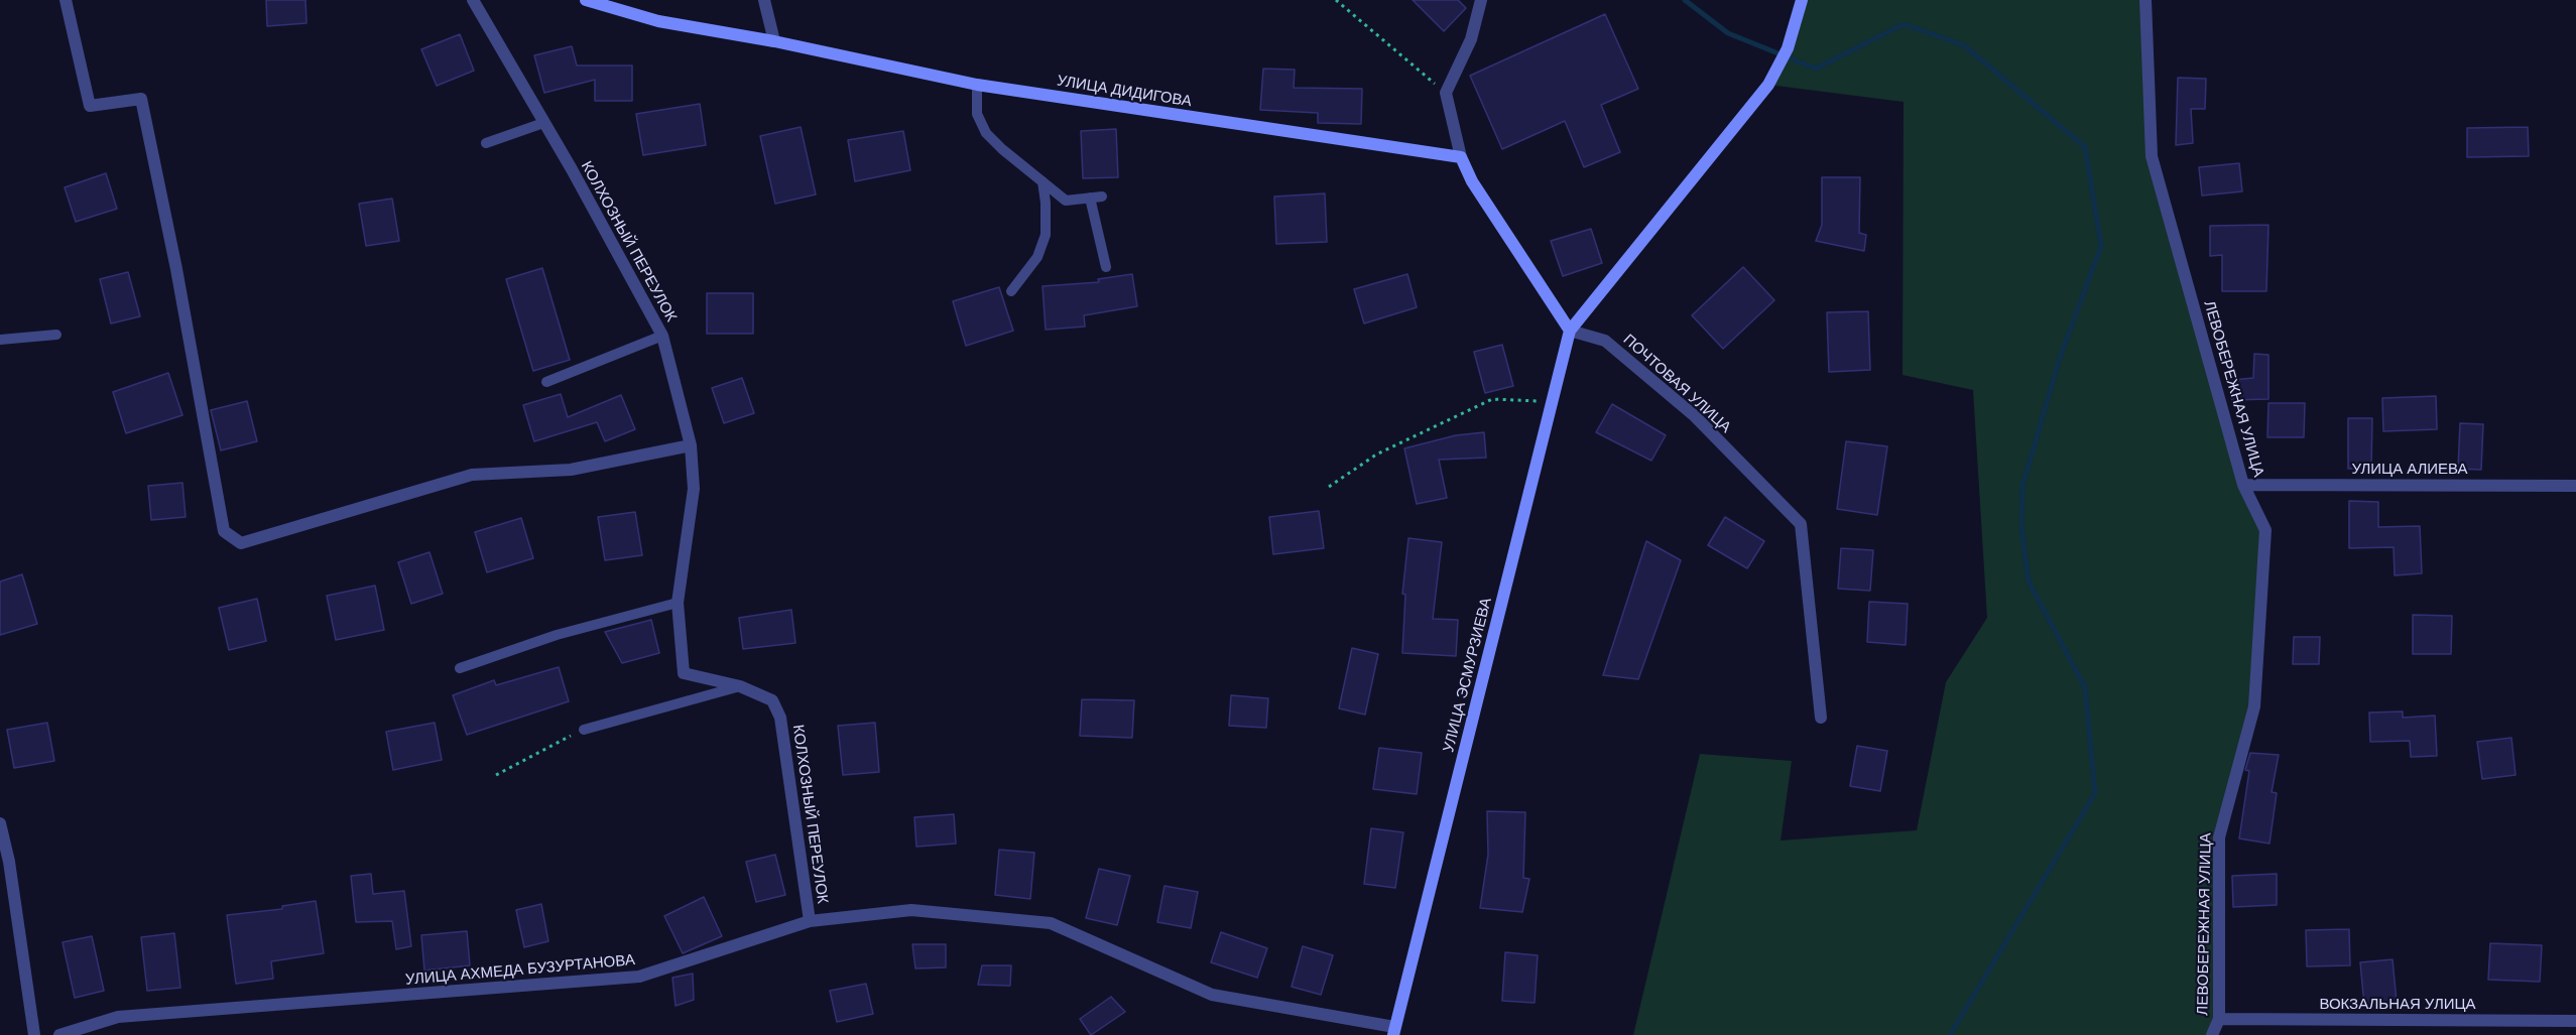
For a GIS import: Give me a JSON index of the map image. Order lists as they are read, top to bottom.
{
  "streets": {
    "street": [
      "УЛИЦА ДИДИГОВА",
      "КОЛХОЗНЫЙ ПЕРЕУЛОК",
      "ПОЧТОВАЯ УЛИЦА",
      "ЛЕВОБЕРЕЖНАЯ УЛИЦА",
      "УЛИЦА АЛИЕВА",
      "УЛИЦА ЭСМУРЗИЕВА",
      "УЛИЦА АХМЕДА БУЗУРТАНОВА",
      "ВОКЗАЛЬНАЯ УЛИЦА"
    ]
  },
  "crossings": [
    ["КОЛХОЗНЫЙ ПЕРЕУЛОК", "УЛИЦА АХМЕДА БУЗУРТАНОВА"],
    ["ПОЧТОВАЯ УЛИЦА", "УЛИЦА ЭСМУРЗИЕВА"],
    ["ЛЕВОБЕРЕЖНАЯ УЛИЦА", "УЛИЦА АЛИЕВА"],
    ["ЛЕВОБЕРЕЖНАЯ УЛИЦА", "ВОКЗАЛЬНАЯ УЛИЦА"],
    ["УЛИЦА ЭСМУРЗИЕВА", "УЛИЦА АХМЕДА БУЗУРТАНОВА"]
  ]
}
